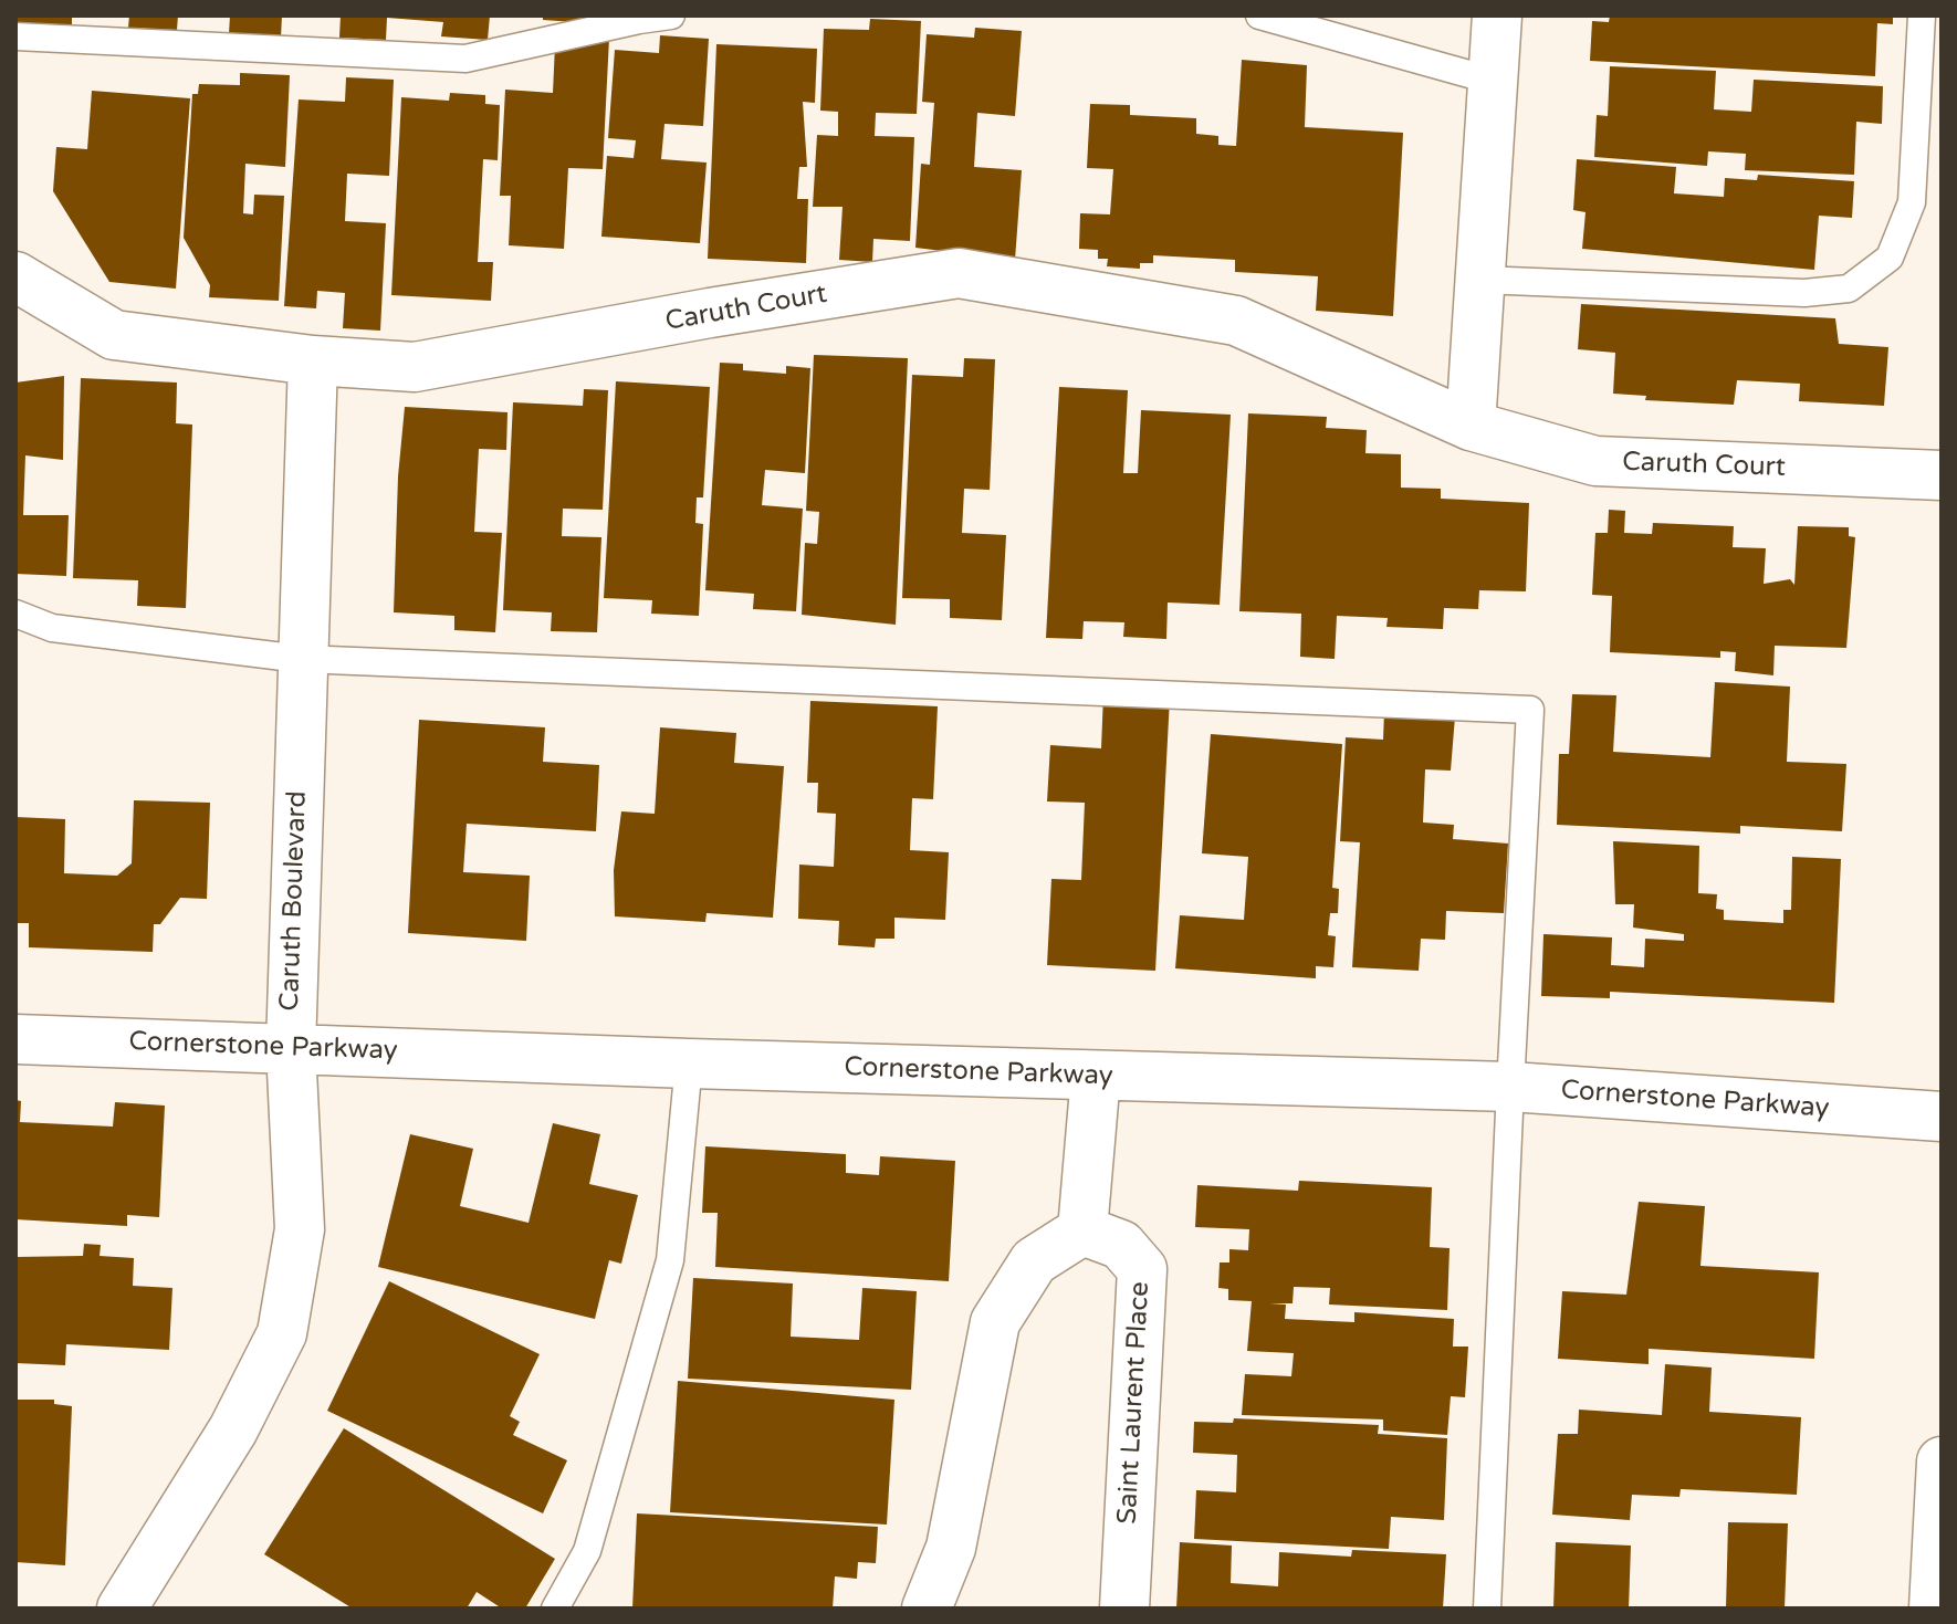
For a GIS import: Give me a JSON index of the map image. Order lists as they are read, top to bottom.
{
  "streets": {
    "street": [
      "Caruth Court",
      "Caruth Boulevard",
      "Cornerstone Parkway",
      "Saint Laurent Place"
    ]
  },
  "crossings": [
    ["Caruth Court", "Caruth Boulevard"],
    ["Caruth Boulevard", "Cornerstone Parkway"]
  ]
}
